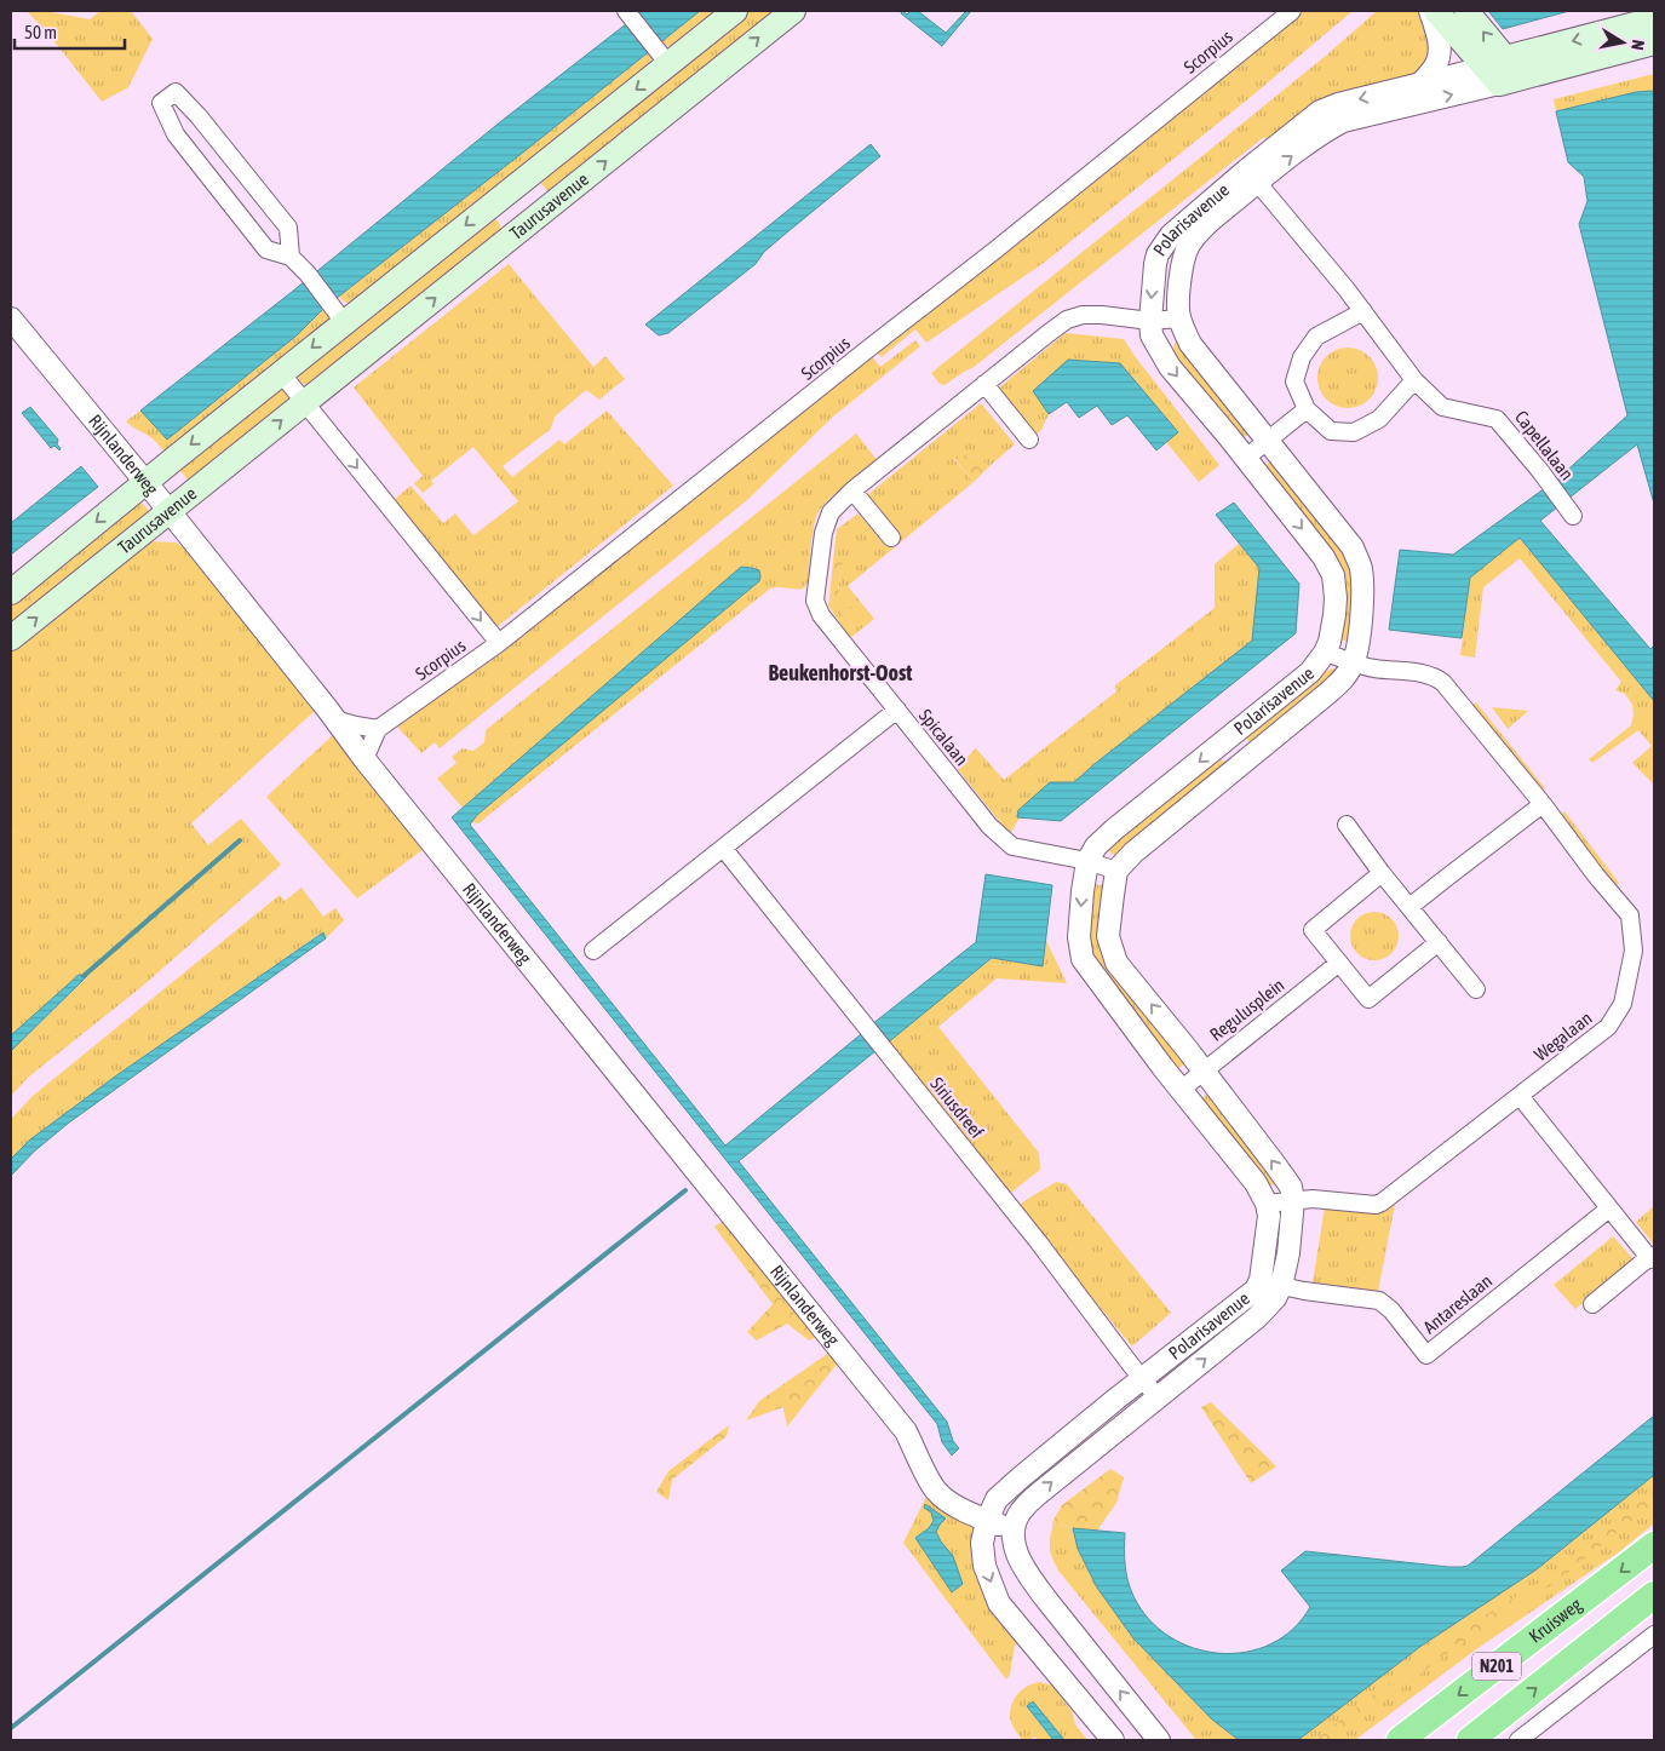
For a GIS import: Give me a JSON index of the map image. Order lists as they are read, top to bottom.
{
  "streets": {
    "highway": ["Kruisweg", "N201"],
    "main road": ["Taurusavenue", "Polarisavenue"],
    "street": [
      "Scorpius",
      "Capellalaan",
      "Rijnlanderweg",
      "Spicalaan",
      "Regulusplein",
      "Wegalaan",
      "Siriusdreef",
      "Antareslaan"
    ]
  },
  "crossings": [
    ["Taurusavenue", "Rijnlanderweg"],
    ["Polarisavenue", "Capellalaan"],
    ["Polarisavenue", "Rijnlanderweg"],
    ["Polarisavenue", "Spicalaan"],
    ["Polarisavenue", "Regulusplein"],
    ["Polarisavenue", "Wegalaan"],
    ["Polarisavenue", "Siriusdreef"],
    ["Polarisavenue", "Antareslaan"]
  ],
  "districts": ["Beukenhorst-Oost"],
  "scale_bar": "50 m",
  "north": "right"
}
